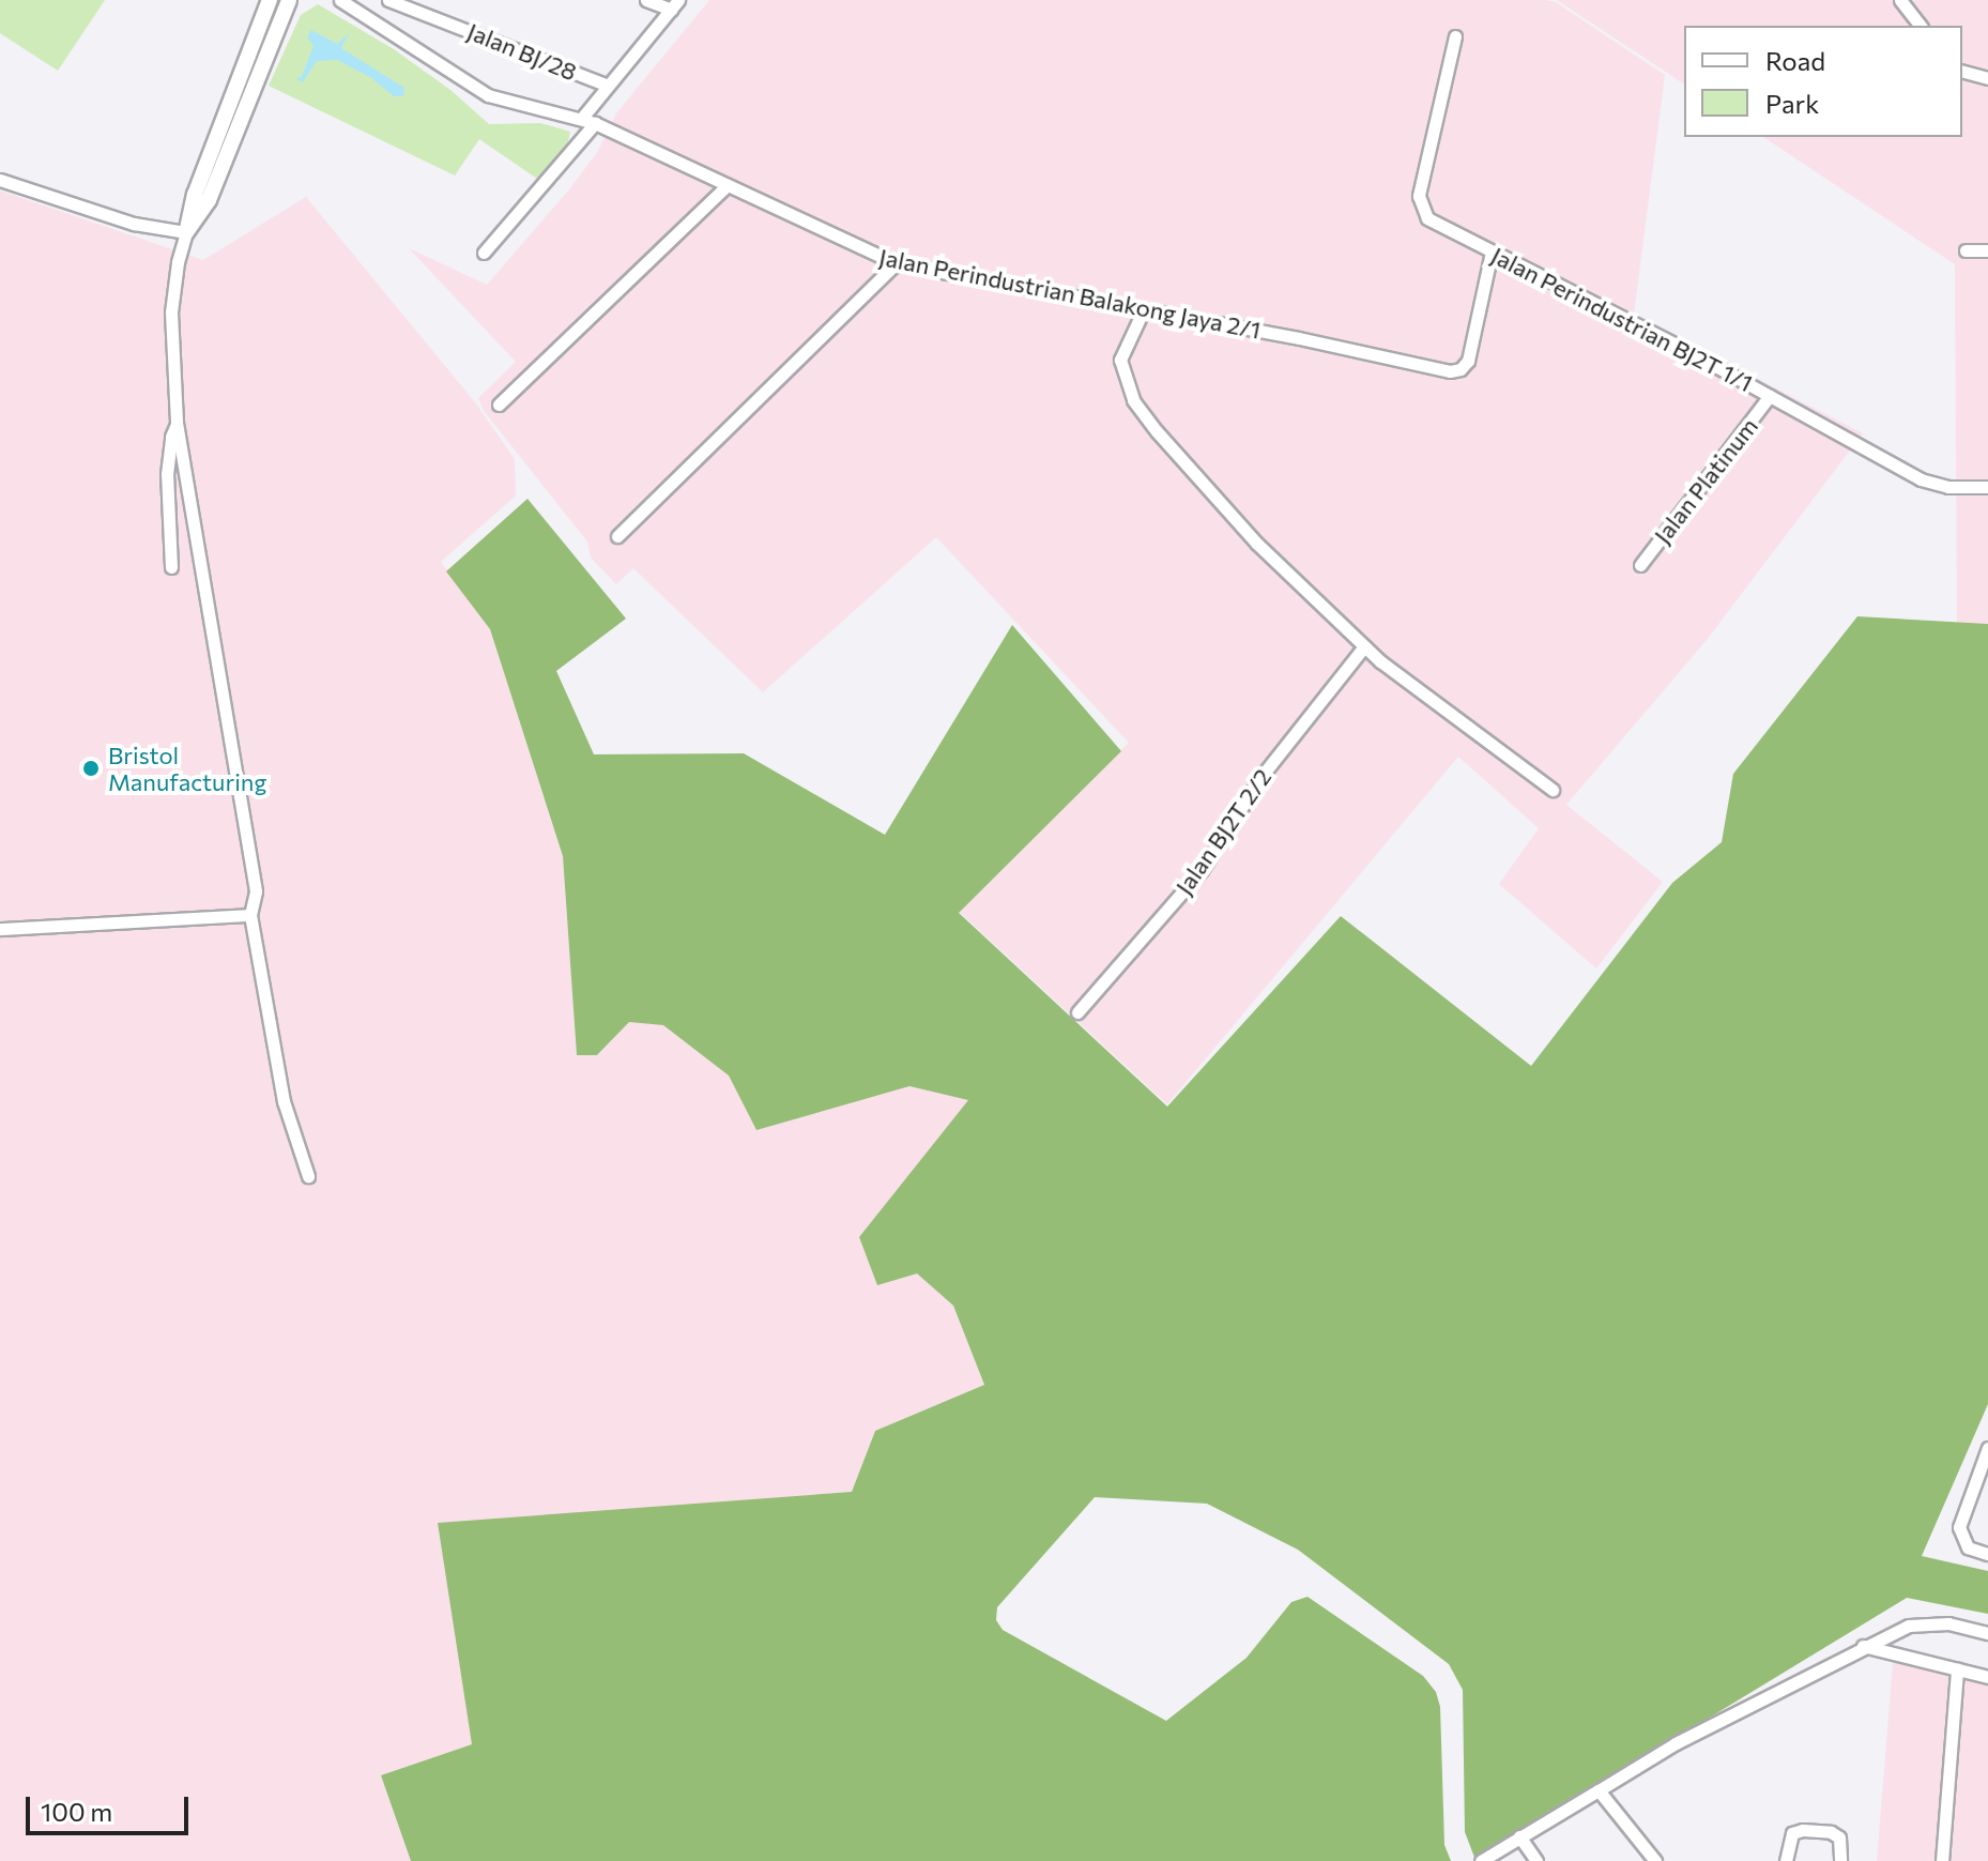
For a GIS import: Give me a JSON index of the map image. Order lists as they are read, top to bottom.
{
  "streets": {
    "street": [
      "Jalan BJ/28",
      "Jalan Perindustrian Balakong Jaya 2/1",
      "Jalan Perindustrian BJ2T 1/1",
      "Jalan Platinum",
      "Jalan BJ2T 2/2"
    ]
  },
  "crossings": [
    ["Jalan Perindustrian Balakong Jaya 2/1", "Jalan Perindustrian BJ2T 1/1"],
    ["Jalan Perindustrian BJ2T 1/1", "Jalan Platinum"]
  ],
  "places": ["Bristol Manufacturing"],
  "legend": ["Road", "Park"],
  "scale_bar": "100 m"
}
